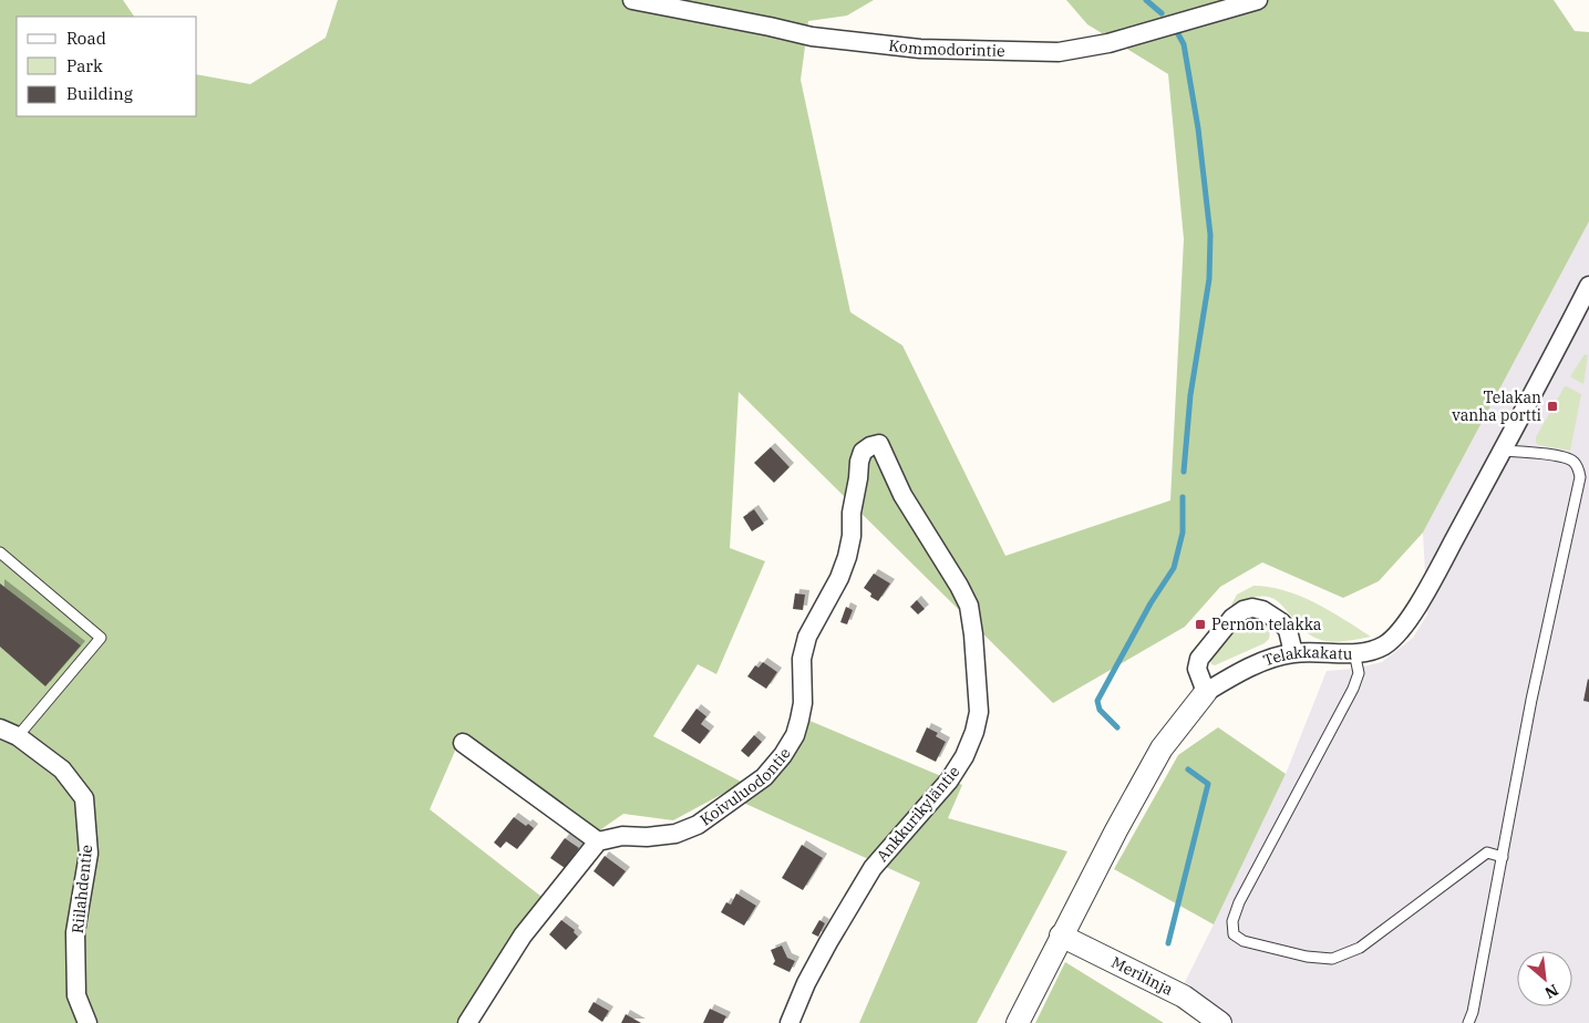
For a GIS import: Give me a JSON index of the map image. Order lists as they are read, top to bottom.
{
  "streets": {
    "street": [
      "Kommodorintie",
      "Telakkakatu",
      "Koivuluodontie",
      "Ankkurikyläntie",
      "Riilahdentie",
      "Merilinja"
    ]
  },
  "crossings": [
    ["Telakkakatu", "Merilinja"],
    ["Koivuluodontie", "Ankkurikyläntie"]
  ],
  "places": {
    "transit": ["Telakan vanha portti", "Pernon telakka"]
  },
  "legend": ["Road", "Park", "Building"],
  "north": "bottom right"
}
